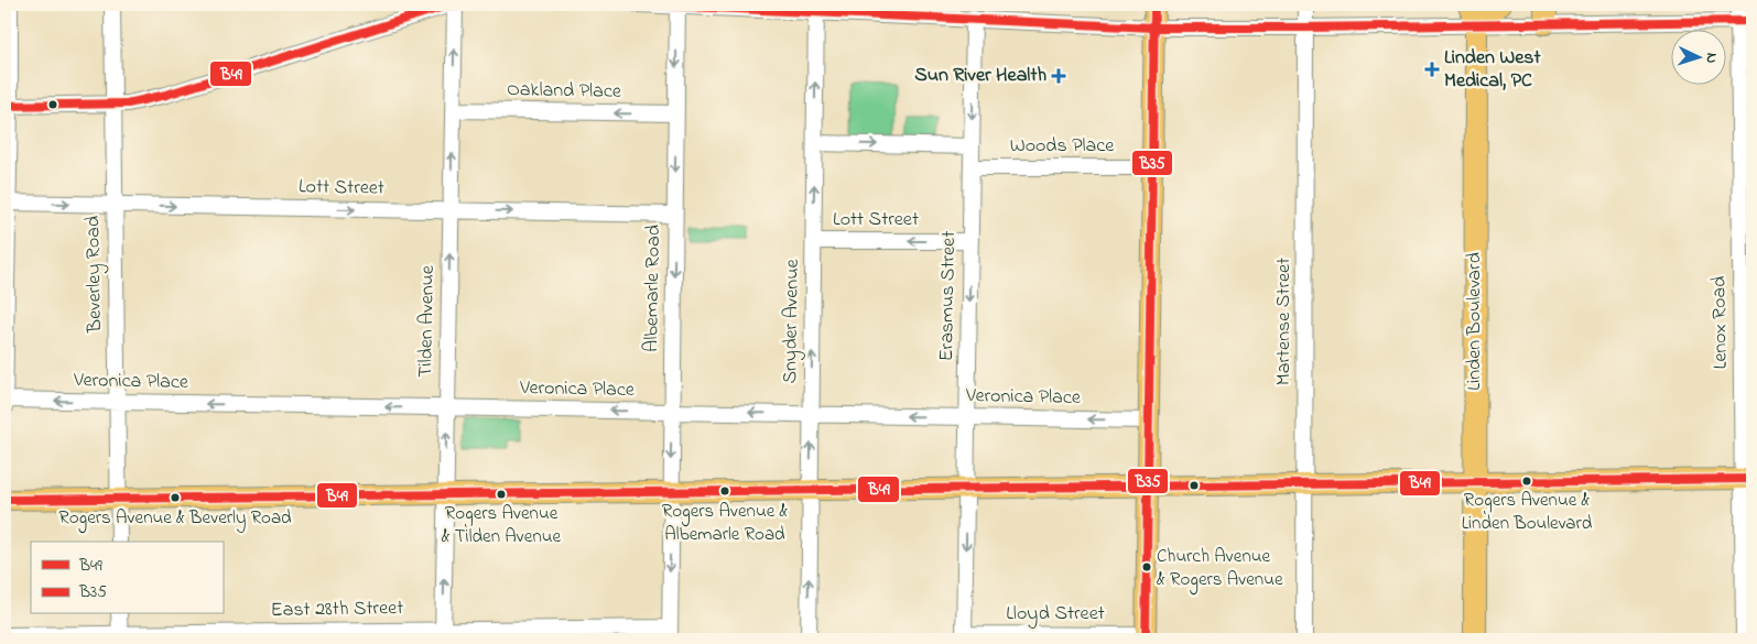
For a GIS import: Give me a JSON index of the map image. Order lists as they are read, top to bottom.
{
  "streets": {
    "highway": ["Linden Boulevard"],
    "street": [
      "Oakland Place",
      "Woods Place",
      "Lott Street",
      "Beverley Road",
      "Albemarle Road",
      "Erasmus Street",
      "Tilden Avenue",
      "Snyder Avenue",
      "Martense Street",
      "Lenox Road",
      "Veronica Place",
      "East 28th Street",
      "Lloyd Street"
    ]
  },
  "crossings": [
    ["Oakland Place", "Albemarle Road"],
    ["Oakland Place", "Tilden Avenue"],
    ["Woods Place", "Erasmus Street"],
    ["Lott Street", "Beverley Road"],
    ["Lott Street", "Albemarle Road"],
    ["Lott Street", "Erasmus Street"],
    ["Lott Street", "Tilden Avenue"],
    ["Lott Street", "Snyder Avenue"],
    ["Beverley Road", "Veronica Place"],
    ["Albemarle Road", "Veronica Place"],
    ["Albemarle Road", "East 28th Street"],
    ["Erasmus Street", "Veronica Place"],
    ["Erasmus Street", "Lloyd Street"],
    ["Tilden Avenue", "Veronica Place"],
    ["Tilden Avenue", "East 28th Street"],
    ["Snyder Avenue", "Veronica Place"]
  ],
  "one_way": [
    "Oakland Place",
    "Albemarle Road",
    "Erasmus Street",
    "Tilden Avenue",
    "Snyder Avenue",
    "Veronica Place"
  ],
  "places": {
    "health": ["Linden West Medical, PC", "Sun River Health"],
    "other": [
      "Rogers Avenue & Linden Boulevard",
      "Rogers Avenue & Albemarle Road",
      "Rogers Avenue & Tilden Avenue",
      "Rogers Avenue & Beverly Road",
      "Church Avenue & Rogers Avenue"
    ]
  },
  "lines": ["transit line B49", "transit line B35"],
  "legend": ["B49", "B35"],
  "north": "right"
}
